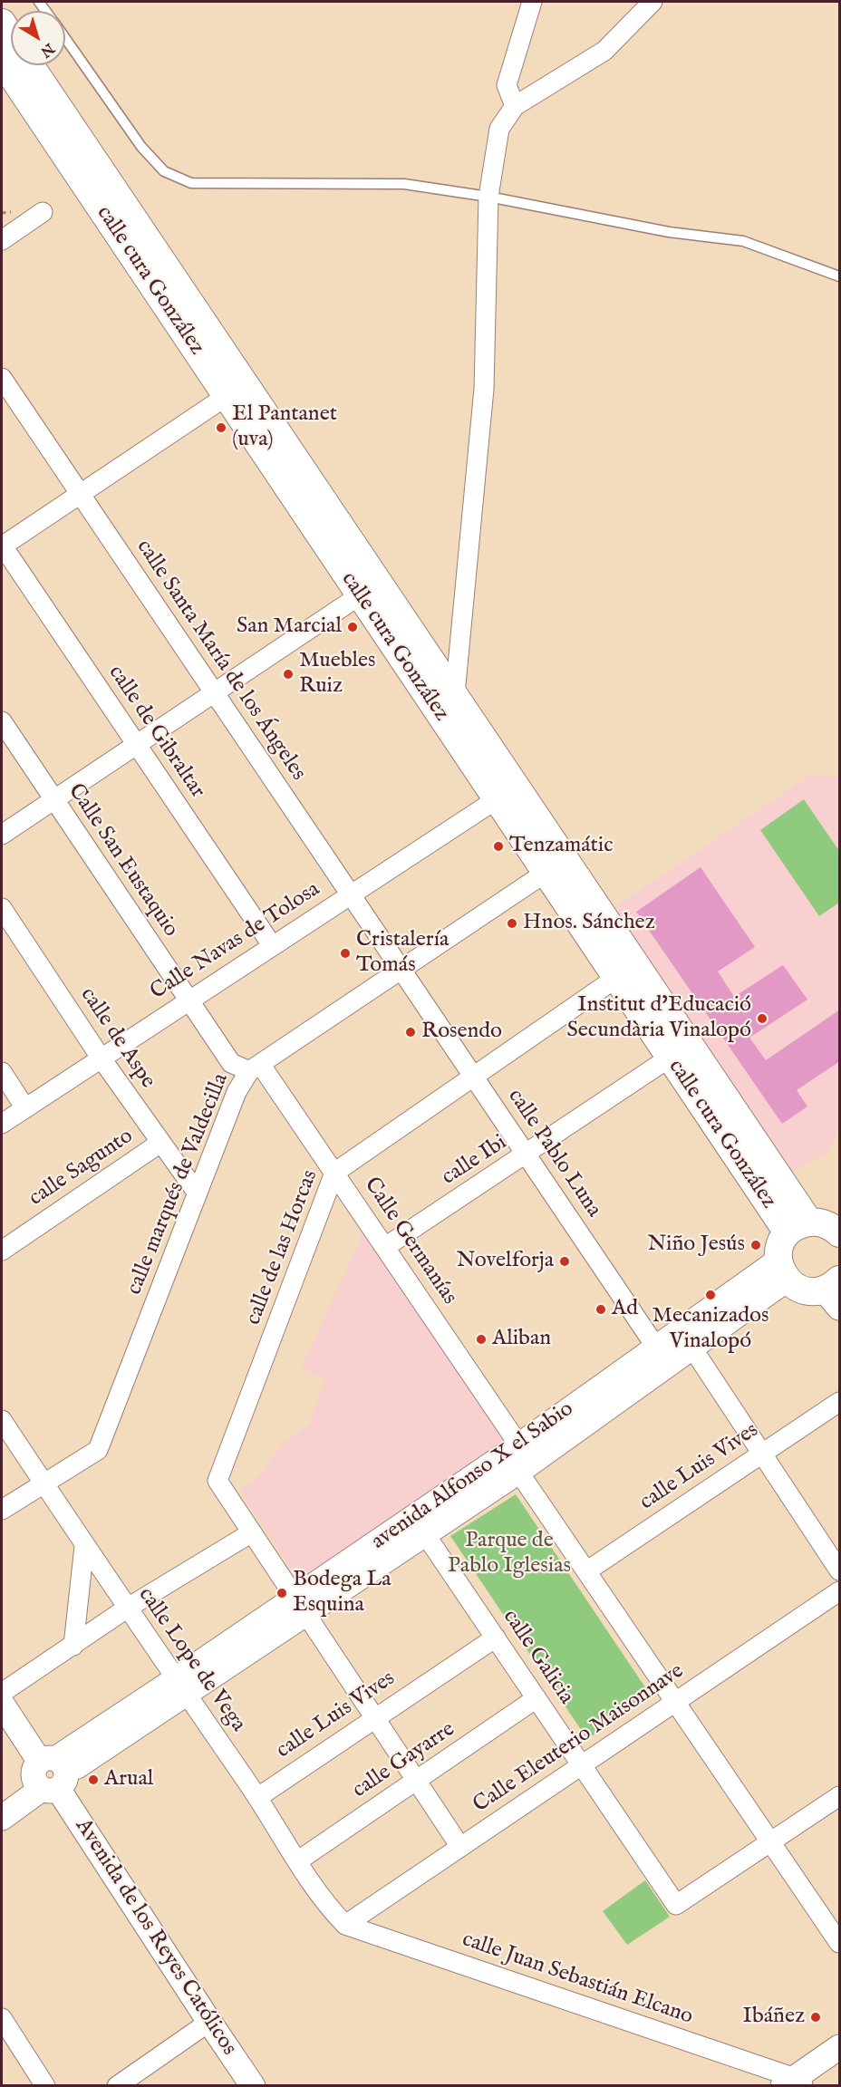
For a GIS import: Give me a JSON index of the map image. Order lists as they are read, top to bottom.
{
  "streets": {
    "main road": ["calle cura González"],
    "street": [
      "calle Santa María de los Ángeles",
      "calle de Gibraltar",
      "Calle San Eustaquio",
      "Calle Navas de Tolosa",
      "calle de Aspe",
      "calle Pablo Luna",
      "calle Ibi",
      "calle Sagunto",
      "calle marqués de Valdecilla",
      "Calle Germanías",
      "calle de las Horcas",
      "calle Luis Vives",
      "avenida Alfonso X el Sabio",
      "calle Galicia",
      "calle Lope de Vega",
      "Calle Eleuterio Maisonnave",
      "calle Gayarre",
      "Avenida de los Reyes Católicos",
      "calle Juan Sebastián Elcano"
    ]
  },
  "crossings": [
    ["calle cura González", "Calle Navas de Tolosa"],
    ["calle cura González", "calle Ibi"],
    ["calle cura González", "calle marqués de Valdecilla"],
    ["calle cura González", "calle de las Horcas"],
    ["calle Santa María de los Ángeles", "Calle Navas de Tolosa"],
    ["calle Santa María de los Ángeles", "calle Pablo Luna"],
    ["calle Santa María de los Ángeles", "calle marqués de Valdecilla"],
    ["calle de Gibraltar", "Calle Navas de Tolosa"],
    ["Calle San Eustaquio", "Calle Navas de Tolosa"],
    ["Calle San Eustaquio", "calle marqués de Valdecilla"],
    ["Calle San Eustaquio", "Calle Germanías"],
    ["Calle Navas de Tolosa", "calle de Aspe"],
    ["calle de Aspe", "calle Sagunto"],
    ["calle de Aspe", "calle marqués de Valdecilla"],
    ["calle Pablo Luna", "calle Ibi"],
    ["calle Pablo Luna", "calle marqués de Valdecilla"],
    ["calle Pablo Luna", "calle de las Horcas"],
    ["calle Pablo Luna", "avenida Alfonso X el Sabio"],
    ["calle Ibi", "Calle Germanías"],
    ["calle marqués de Valdecilla", "Calle Germanías"],
    ["calle marqués de Valdecilla", "calle Lope de Vega"],
    ["Calle Germanías", "calle de las Horcas"],
    ["Calle Germanías", "calle Luis Vives"],
    ["Calle Germanías", "avenida Alfonso X el Sabio"],
    ["Calle Germanías", "calle Galicia"],
    ["Calle Germanías", "Calle Eleuterio Maisonnave"],
    ["calle de las Horcas", "calle Luis Vives"],
    ["calle de las Horcas", "avenida Alfonso X el Sabio"],
    ["calle de las Horcas", "Calle Eleuterio Maisonnave"],
    ["calle de las Horcas", "calle Gayarre"],
    ["calle Luis Vives", "calle Galicia"],
    ["calle Luis Vives", "calle Lope de Vega"],
    ["avenida Alfonso X el Sabio", "calle Galicia"],
    ["avenida Alfonso X el Sabio", "calle Lope de Vega"],
    ["avenida Alfonso X el Sabio", "Avenida de los Reyes Católicos"],
    ["calle Galicia", "Calle Eleuterio Maisonnave"],
    ["calle Galicia", "calle Gayarre"],
    ["calle Lope de Vega", "Calle Eleuterio Maisonnave"],
    ["calle Lope de Vega", "calle Gayarre"],
    ["calle Lope de Vega", "calle Juan Sebastián Elcano"],
    ["Calle Eleuterio Maisonnave", "calle Juan Sebastián Elcano"]
  ],
  "parks": ["Parque de Pablo Iglesias"],
  "places": [
    "El Pantanet (uva)",
    "San Marcial",
    "Muebles Ruiz",
    "Tenzamátic",
    "Hnos. Sánchez",
    "Cristalería Tomás",
    "Institut d'Educació Secundària Vinalopó",
    "Rosendo",
    "Niño Jesús",
    "Novelforja",
    "Mecanizados Vinalopó",
    "Ad",
    "Aliban",
    "Bodega La Esquina",
    "Arual",
    "Ibáñez"
  ],
  "north": "bottom right"
}
